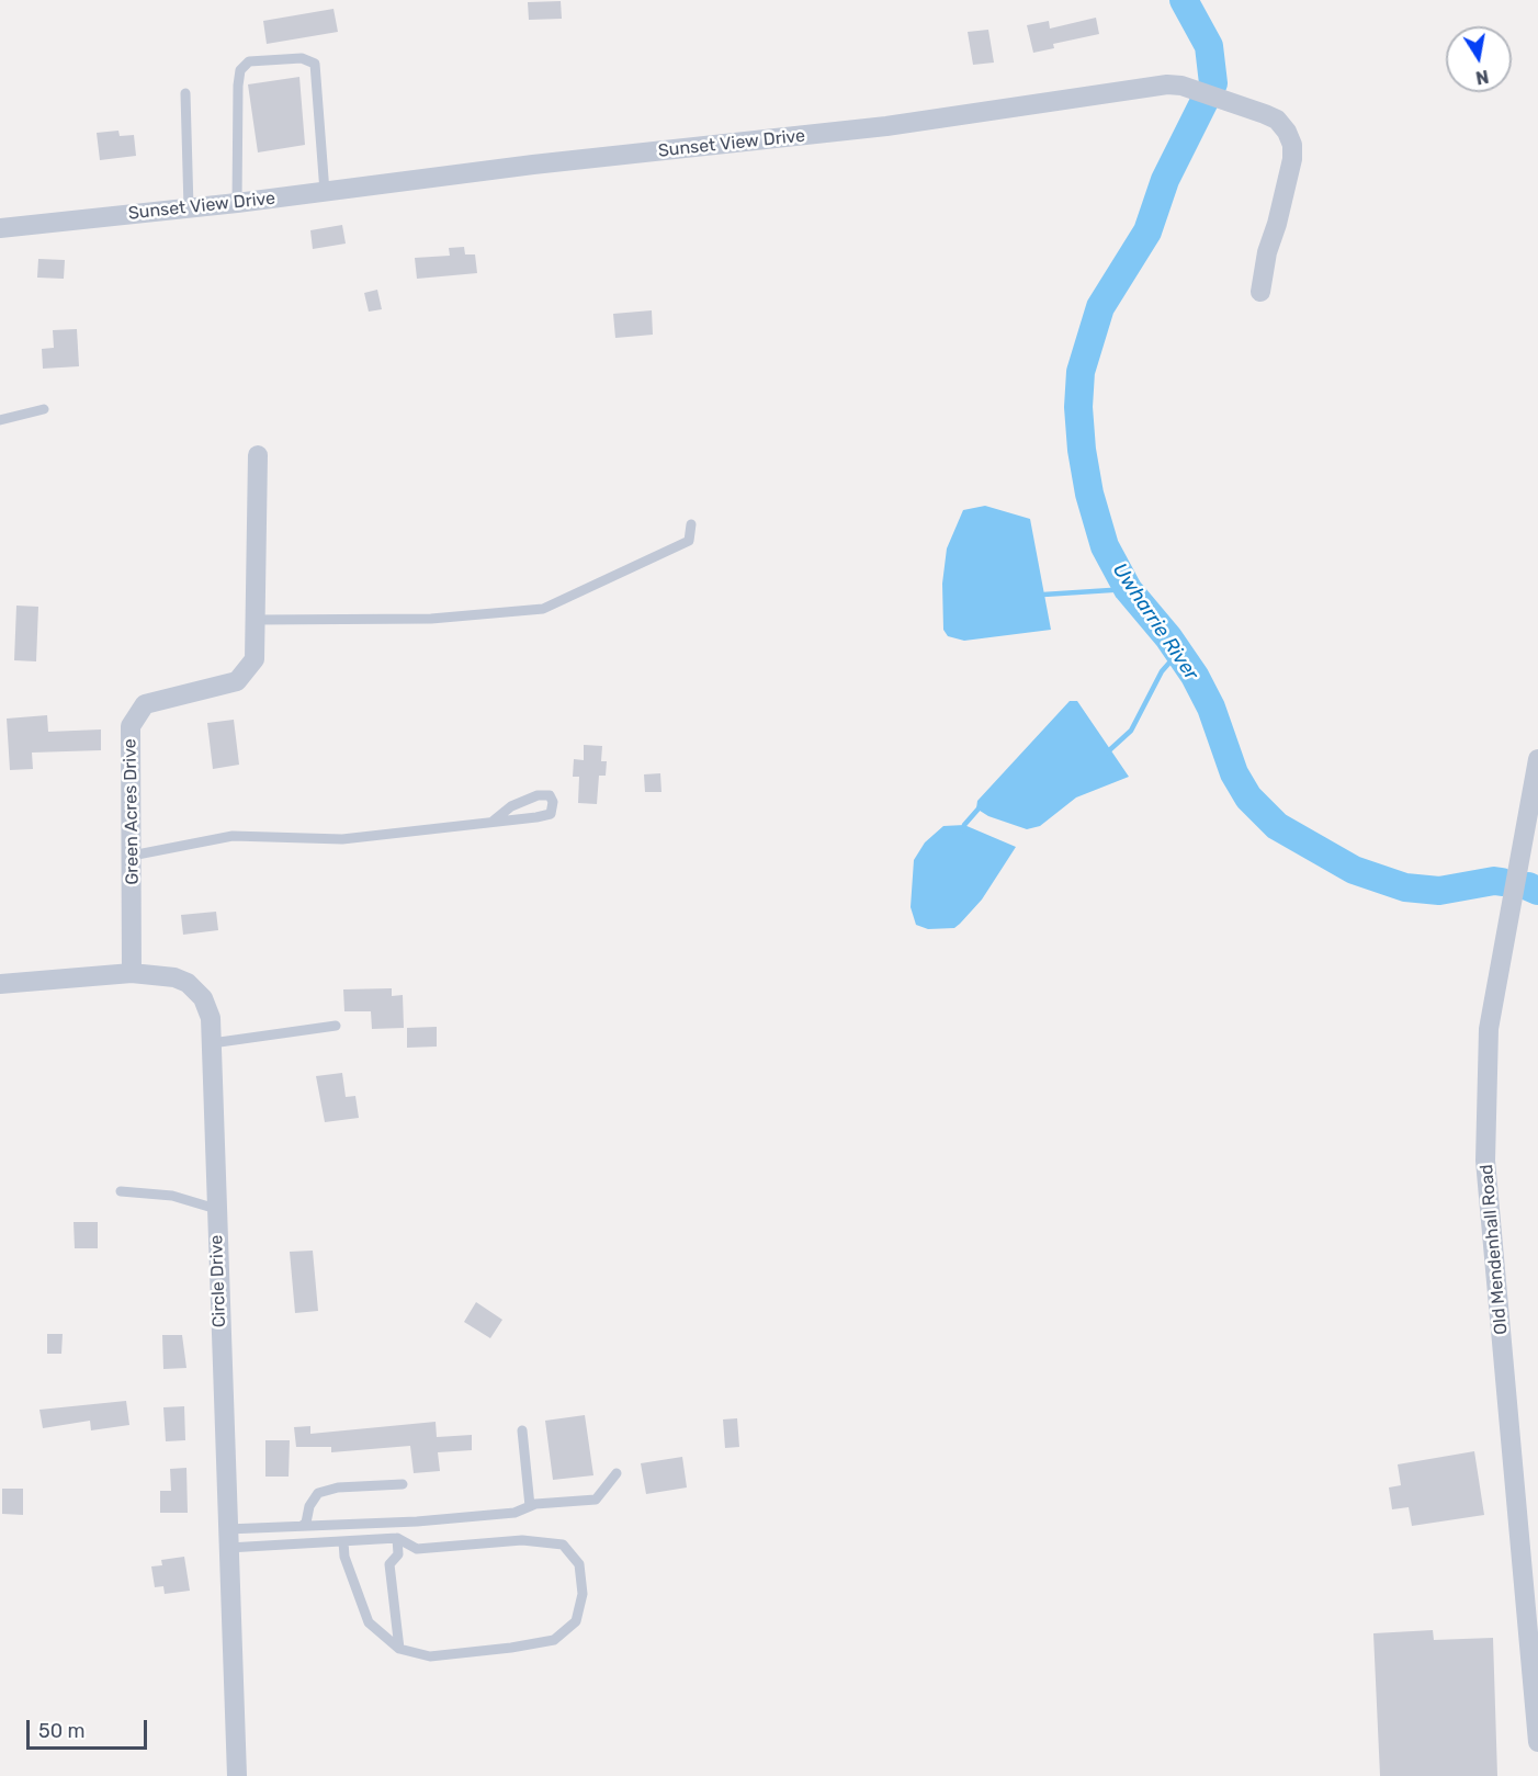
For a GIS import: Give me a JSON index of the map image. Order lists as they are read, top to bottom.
{
  "streets": {
    "street": [
      "Sunset View Drive",
      "Green Acres Drive",
      "Old Mendenhall Road",
      "Circle Drive"
    ]
  },
  "crossings": [
    ["Green Acres Drive", "Circle Drive"]
  ],
  "water": ["Uwharrie River"],
  "scale_bar": "50 m",
  "north": "bottom"
}
